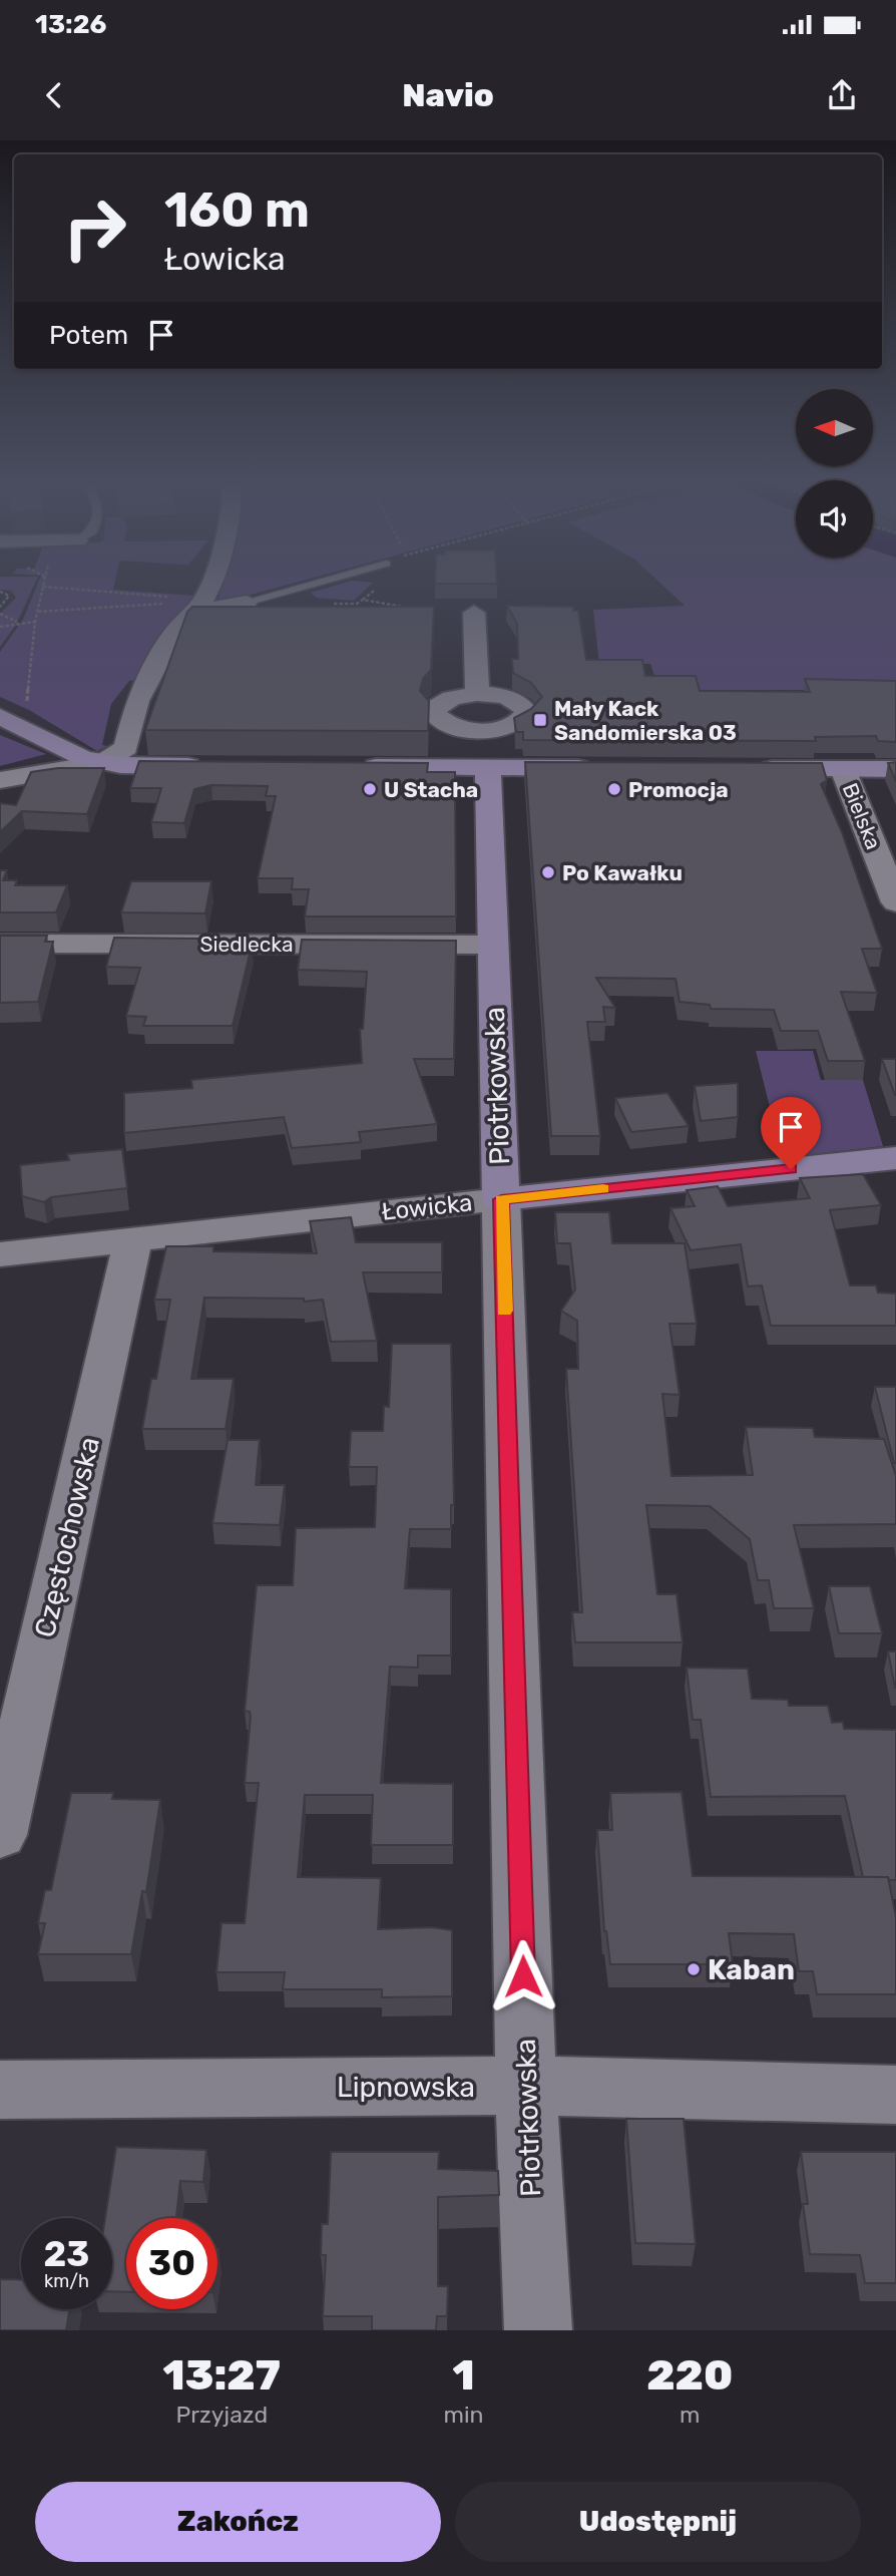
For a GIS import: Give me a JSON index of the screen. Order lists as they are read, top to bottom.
{
  "streets": {
    "street": [
      "Bielska",
      "Siedlecka",
      "Piotrkowska",
      "Łowicka",
      "Częstochowska",
      "Lipnowska"
    ]
  },
  "crossings": [
    ["Siedlecka", "Piotrkowska"],
    ["Piotrkowska", "Łowicka"],
    ["Piotrkowska", "Lipnowska"],
    ["Łowicka", "Częstochowska"]
  ],
  "places": {
    "transit": ["Mały Kack Sandomierska 03"],
    "other": [
      "U Stacha",
      "Promocja",
      "Po Kawałku",
      "Kaban"
    ]
  },
  "north": "left",
  "page": {
    "status": "13:26",
    "header": "Navio",
    "turn": ["160 m", "Łowicka"],
    "then": "Potem",
    "speed": "23 km/h",
    "limit": "30",
    "eta": [
      "13:27",
      "Przyjazd",
      "1",
      "min",
      "220",
      "m"
    ],
    "buttons": ["Zakończ", "Udostępnij"]
  }
}
